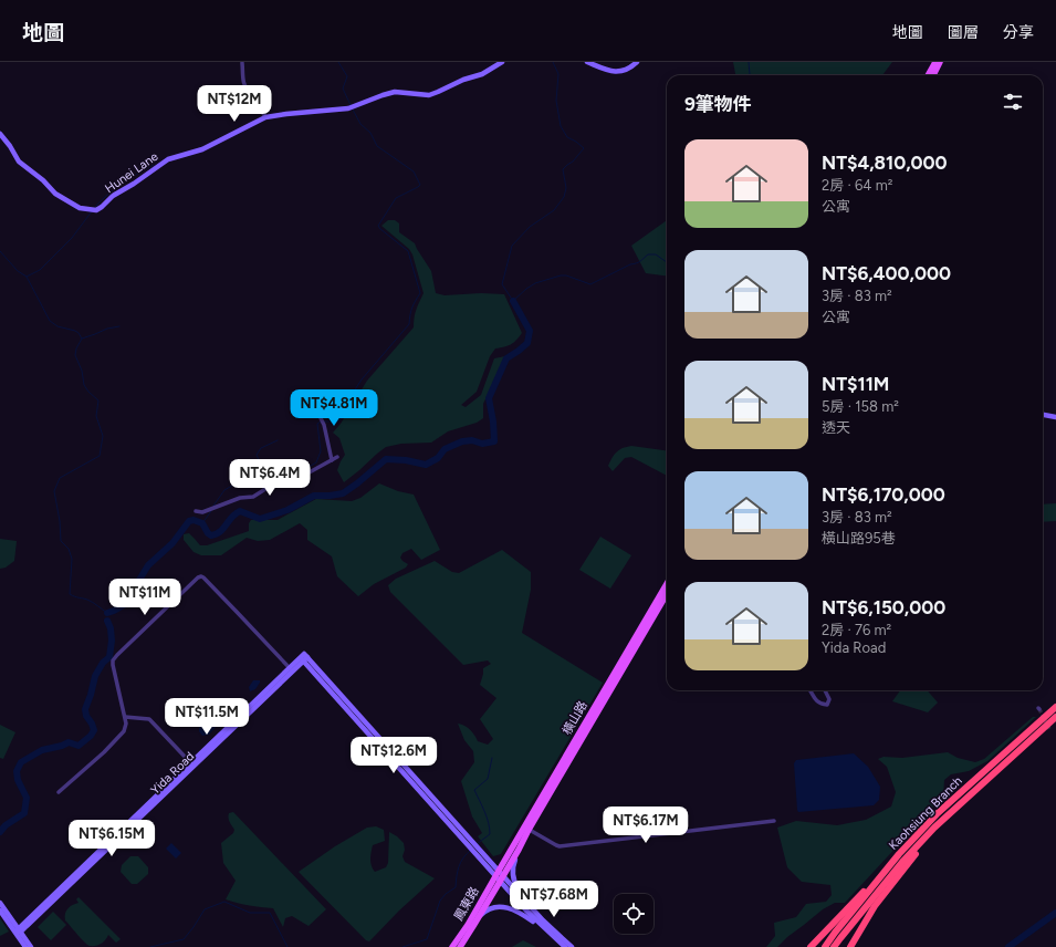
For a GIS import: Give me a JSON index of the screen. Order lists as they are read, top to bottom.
{
  "streets": {
    "highway": ["Kaohsiung Branch"],
    "main road": ["橫山路", "鳳東路"],
    "street": ["Hunei Lane", "Yida Road"]
  },
  "crossings": [
    ["橫山路", "Yida Road"],
    ["橫山路", "鳳東路"],
    ["Yida Road", "鳳東路"]
  ],
  "page": {
    "header": "地圖",
    "nav": ["地圖", "圖層", "分享"],
    "heading": "9筆物件",
    "price": [
      "NT$12M",
      "NT$4.81M",
      "NT$6.4M",
      "NT$11M",
      "NT$11.5M",
      "NT$12.6M",
      "NT$6.17M",
      "NT$6.15M",
      "NT$7.68M"
    ],
    "list": [
      {
        "name": "NT$4,810,000",
        "note": "2房 · 64 m² · 公寓"
      },
      {
        "name": "NT$6,400,000",
        "note": "3房 · 83 m² · 公寓"
      },
      {
        "name": "NT$11M",
        "note": "5房 · 158 m² · 透天"
      },
      {
        "name": "NT$6,170,000",
        "note": "3房 · 83 m² · 橫山路95巷"
      },
      {
        "name": "NT$6,150,000",
        "note": "2房 · 76 m² · Yida Road"
      }
    ]
  }
}
